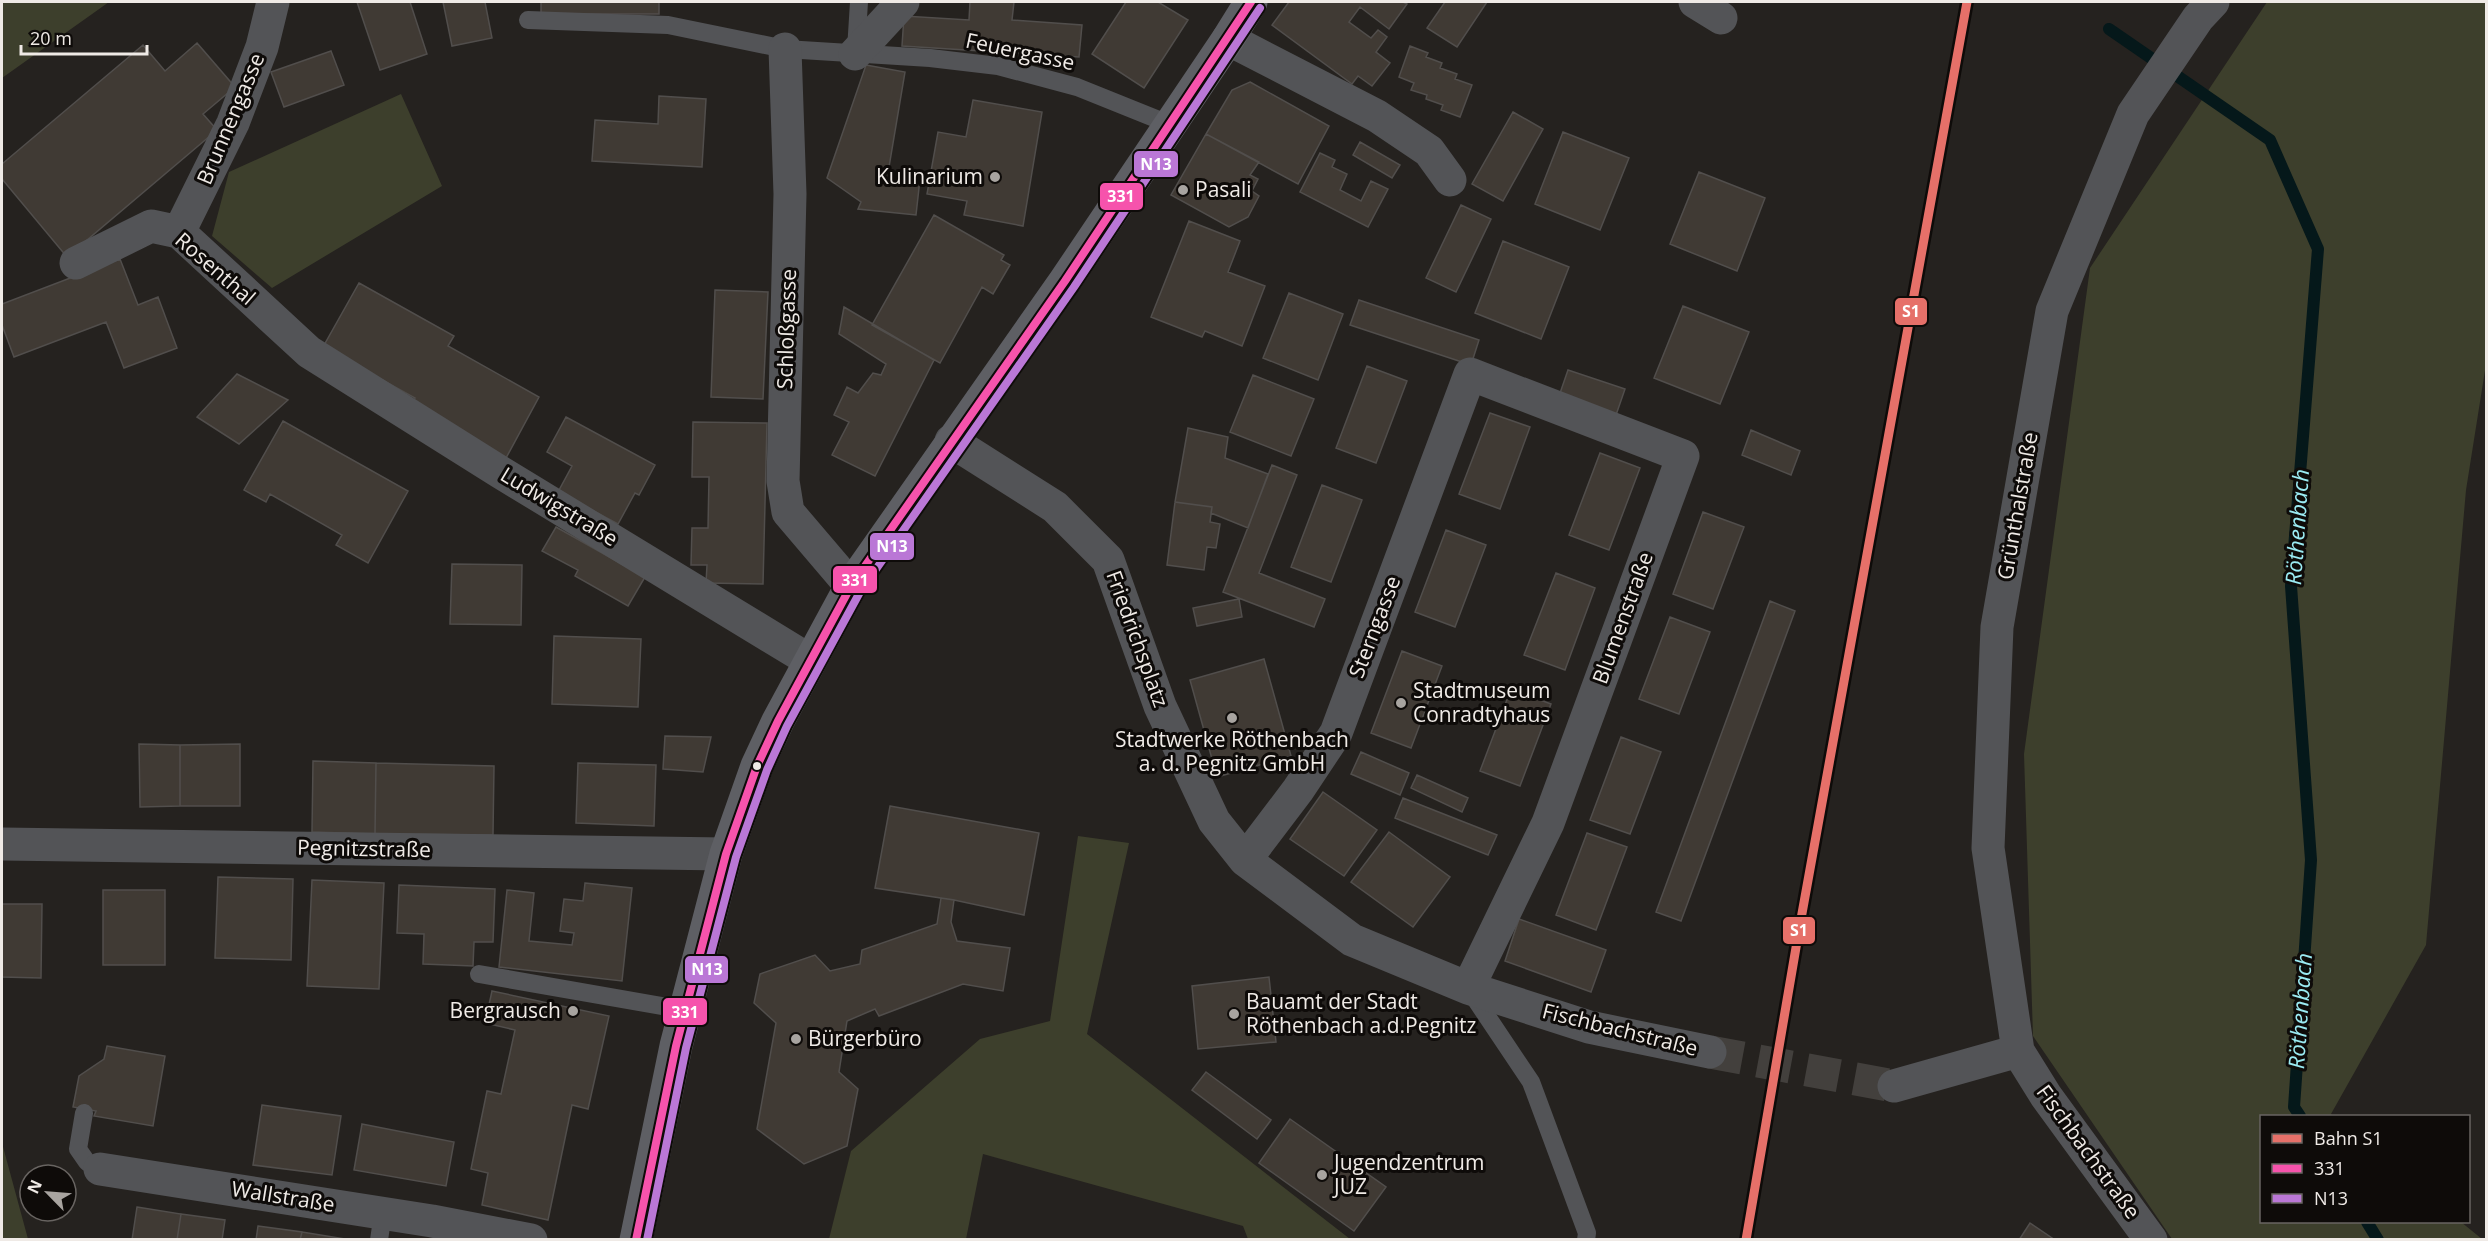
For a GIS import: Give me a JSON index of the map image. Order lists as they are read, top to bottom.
{
  "streets": {
    "street": [
      "Brunnengasse",
      "Rosenthal",
      "Schloßgasse",
      "Grünthalstraße",
      "Ludwigstraße",
      "Blumenstraße",
      "Sterngasse",
      "Friedrichsplatz",
      "Pegnitzstraße",
      "Fischbachstraße",
      "Wallstraße"
    ],
    "lane": ["Feuergasse"]
  },
  "crossings": [
    ["Feuergasse", "Schloßgasse"],
    ["Brunnengasse", "Rosenthal"],
    ["Rosenthal", "Ludwigstraße"],
    ["Grünthalstraße", "Fischbachstraße"],
    ["Blumenstraße", "Sterngasse"],
    ["Blumenstraße", "Fischbachstraße"],
    ["Sterngasse", "Friedrichsplatz"],
    ["Sterngasse", "Fischbachstraße"],
    ["Friedrichsplatz", "Fischbachstraße"]
  ],
  "water": ["Röthenbach"],
  "places": [
    "Kulinarium",
    "Pasali",
    "Stadtmuseum Conradtyhaus",
    "Stadtwerke Röthenbach a. d. Pegnitz GmbH",
    "Bergrausch",
    "Bauamt der Stadt Röthenbach a.d.Pegnitz",
    "Bürgerbüro",
    "Jugendzentrum JUZ"
  ],
  "lines": ["rail line S1", "transit line 331", "transit line N13"],
  "legend": ["Bahn S1", "331", "N13"],
  "scale_bar": "20 m",
  "north": "top left"
}
